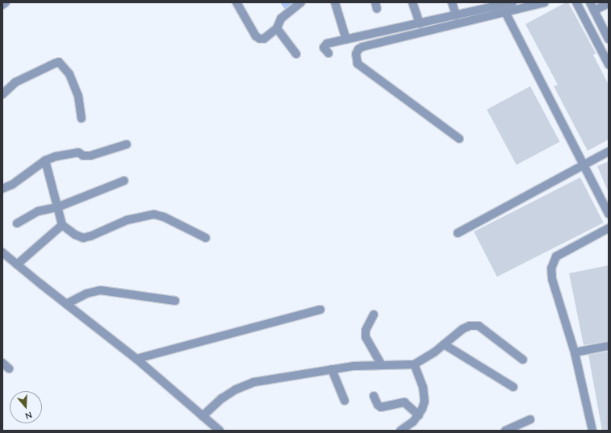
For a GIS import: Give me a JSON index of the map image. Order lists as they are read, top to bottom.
{
  "north": "bottom"
}
